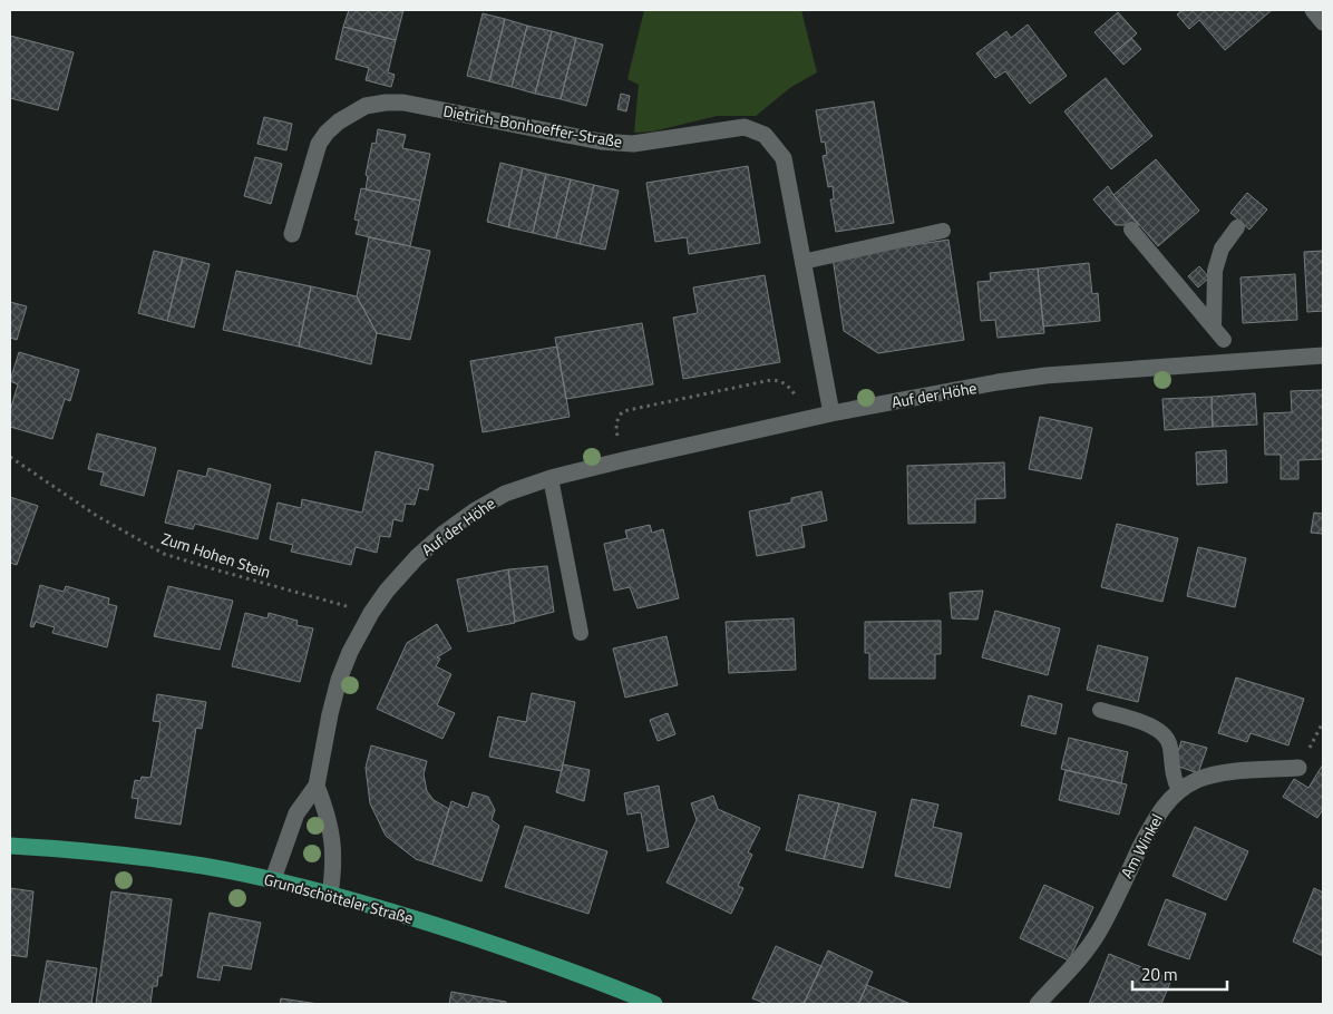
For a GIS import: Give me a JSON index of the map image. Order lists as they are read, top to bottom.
{
  "streets": {
    "main road": ["Grundschötteler Straße"],
    "street": ["Dietrich-Bonhoeffer-Straße", "Auf der Höhe", "Am Winkel"],
    "path": ["Zum Hohen Stein"]
  },
  "crossings": [
    ["Dietrich-Bonhoeffer-Straße", "Auf der Höhe"],
    ["Auf der Höhe", "Zum Hohen Stein"],
    ["Auf der Höhe", "Grundschötteler Straße"]
  ],
  "scale_bar": "20 m"
}
